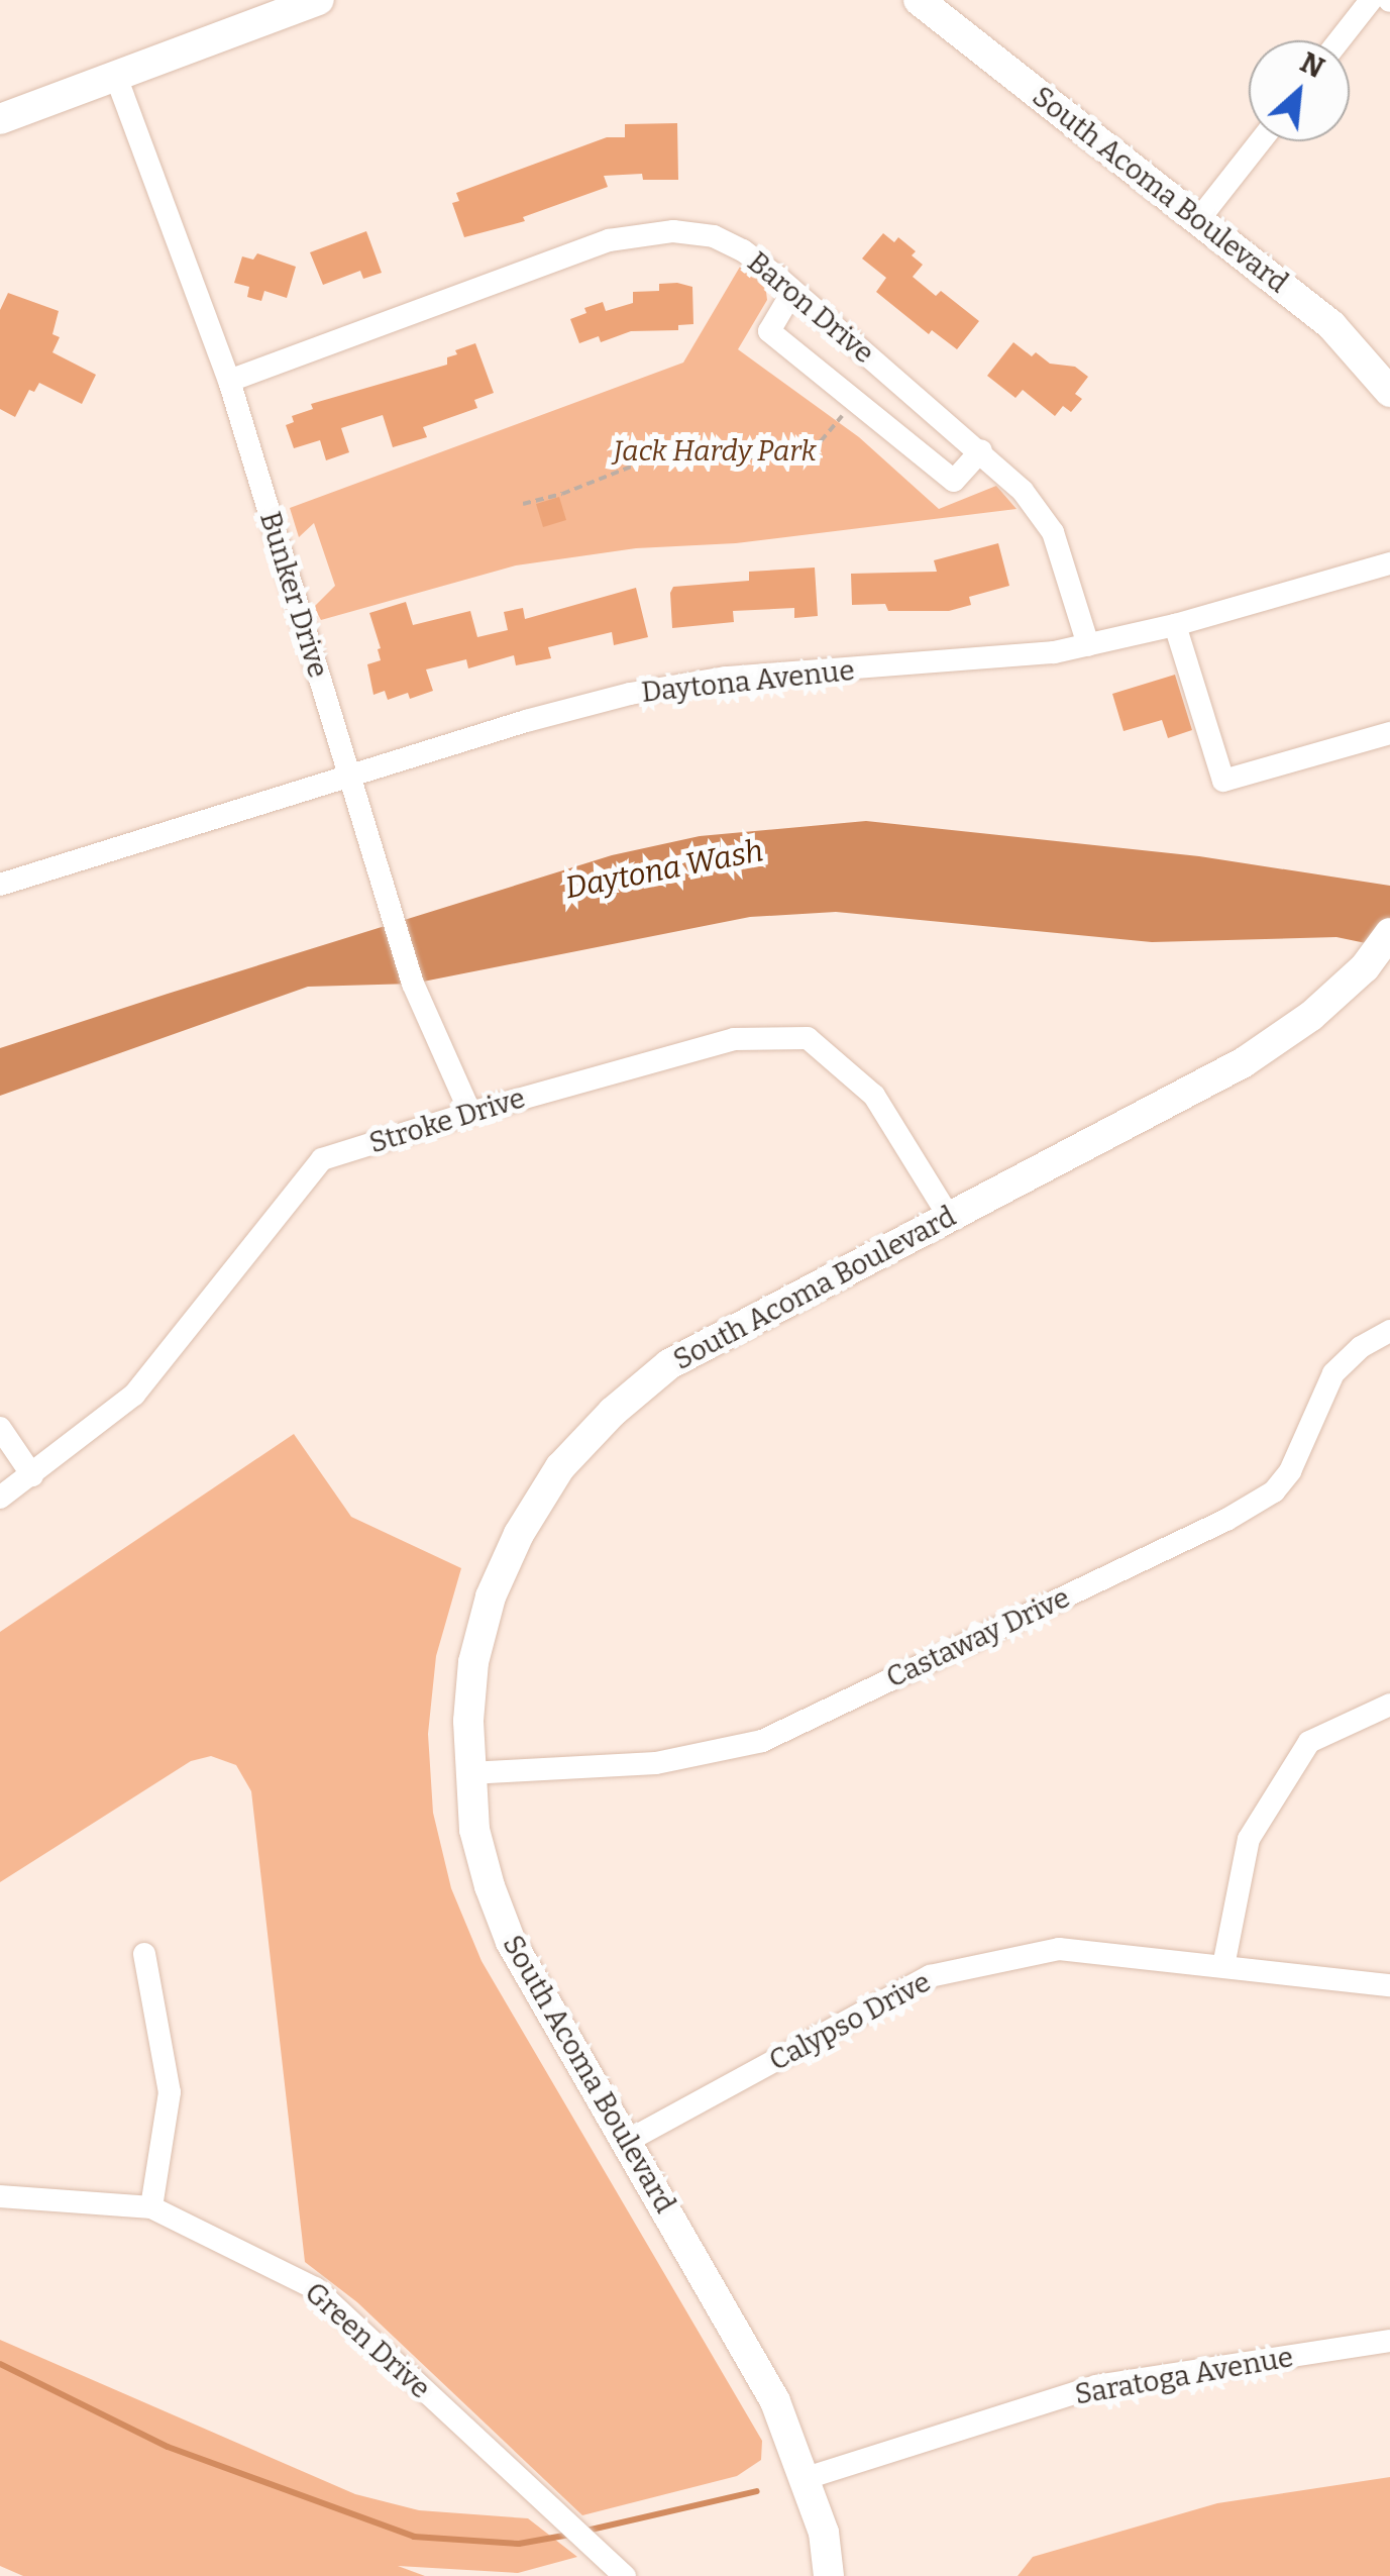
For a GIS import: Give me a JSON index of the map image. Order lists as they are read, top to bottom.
{
  "streets": {
    "main road": ["South Acoma Boulevard"],
    "street": [
      "Baron Drive",
      "Bunker Drive",
      "Daytona Avenue",
      "Stroke Drive",
      "Castaway Drive",
      "Calypso Drive",
      "Green Drive",
      "Saratoga Avenue"
    ]
  },
  "crossings": [
    ["South Acoma Boulevard", "Stroke Drive"],
    ["South Acoma Boulevard", "Castaway Drive"],
    ["South Acoma Boulevard", "Calypso Drive"],
    ["South Acoma Boulevard", "Saratoga Avenue"],
    ["Baron Drive", "Bunker Drive"],
    ["Baron Drive", "Daytona Avenue"],
    ["Bunker Drive", "Daytona Avenue"],
    ["Bunker Drive", "Stroke Drive"]
  ],
  "water": ["Daytona Wash"],
  "parks": ["Jack Hardy Park"],
  "north": "top right"
}
